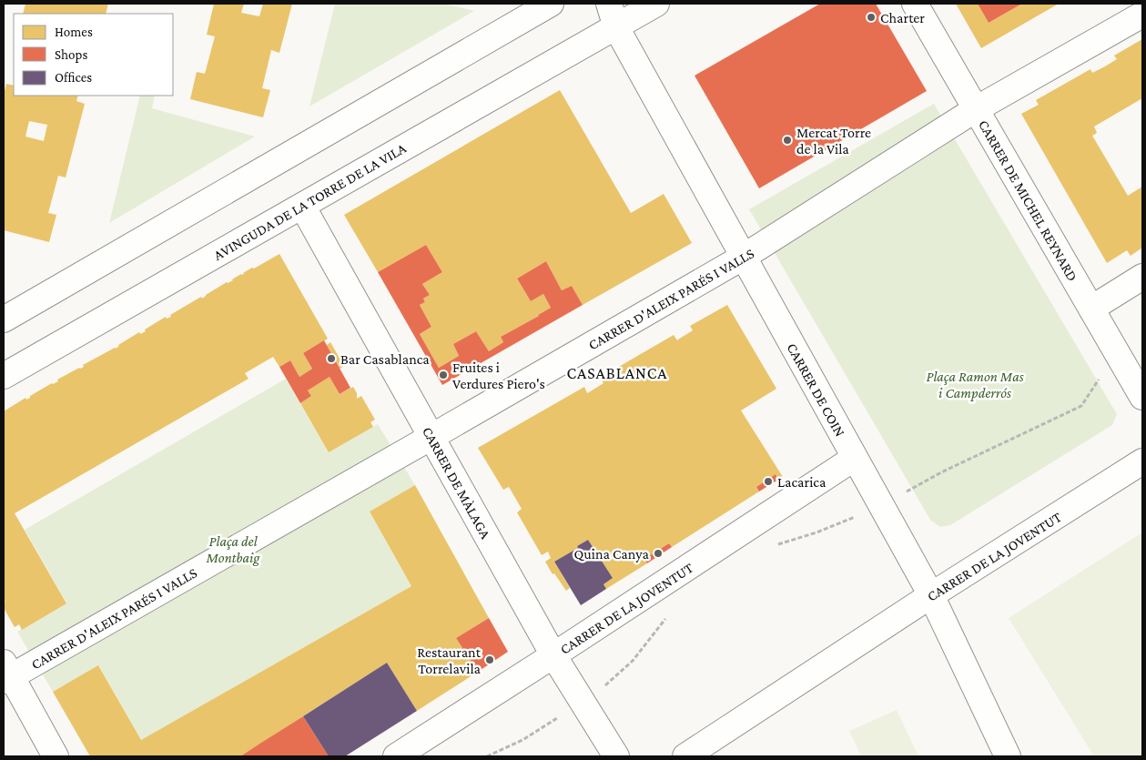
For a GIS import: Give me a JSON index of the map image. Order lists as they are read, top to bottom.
{
  "streets": {
    "street": [
      "CARRER DE MICHEL REYNARD",
      "AVINGUDA DE LA TORRE DE LA VILA",
      "CARRER D'ALEIX PARÉS I VALLS",
      "CARRER DE COIN",
      "CARRER DE MÀLAGA",
      "CARRER DE LA JOVENTUT"
    ]
  },
  "crossings": [
    ["CARRER DE MICHEL REYNARD", "CARRER D'ALEIX PARÉS I VALLS"],
    ["AVINGUDA DE LA TORRE DE LA VILA", "CARRER DE COIN"],
    ["AVINGUDA DE LA TORRE DE LA VILA", "CARRER DE MÀLAGA"],
    ["CARRER D'ALEIX PARÉS I VALLS", "CARRER DE COIN"],
    ["CARRER D'ALEIX PARÉS I VALLS", "CARRER DE MÀLAGA"],
    ["CARRER DE COIN", "CARRER DE LA JOVENTUT"],
    ["CARRER DE MÀLAGA", "CARRER DE LA JOVENTUT"]
  ],
  "districts": ["CASABLANCA"],
  "parks": ["Plaça Ramon Mas i Campderrós", "Plaça del Montbaig"],
  "places": [
    "Charter",
    "Mercat Torre de la Vila",
    "Bar Casablanca",
    "Fruites i Verdures Piero's",
    "Lacarica",
    "Quina Canya",
    "Restaurant Torrelavila"
  ],
  "legend": ["Homes", "Shops", "Offices"]
}
